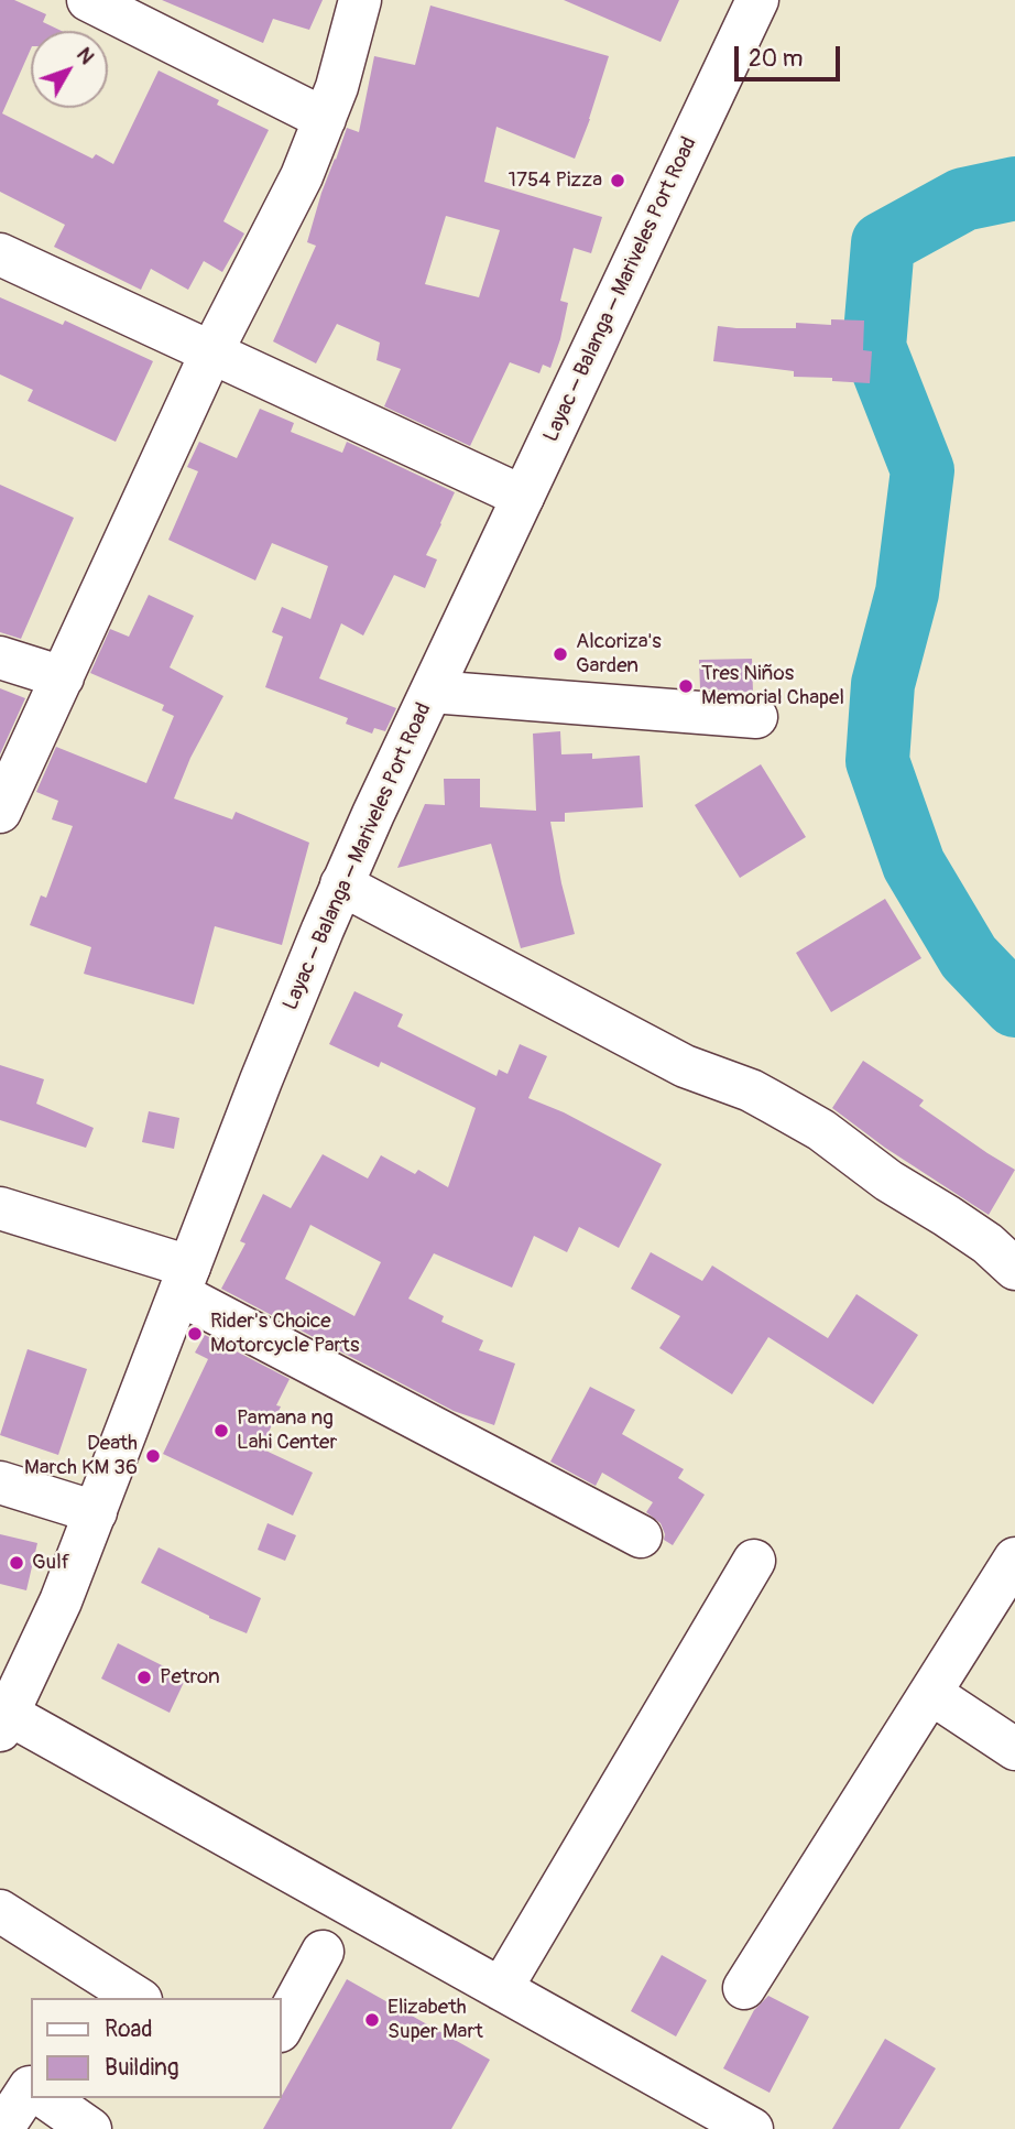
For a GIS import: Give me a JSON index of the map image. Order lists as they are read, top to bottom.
{
  "streets": {
    "street": ["Layac – Balanga – Mariveles Port Road"]
  },
  "places": [
    "1754 Pizza",
    "Alcoriza's Garden",
    "Tres Niños Memorial Chapel",
    "Rider's Choice Motorcycle Parts",
    "Pamana ng Lahi Center",
    "Death March KM 36",
    "Gulf",
    "Petron",
    "Elizabeth Super Mart"
  ],
  "legend": ["Road", "Building"],
  "scale_bar": "20 m",
  "north": "top right"
}
